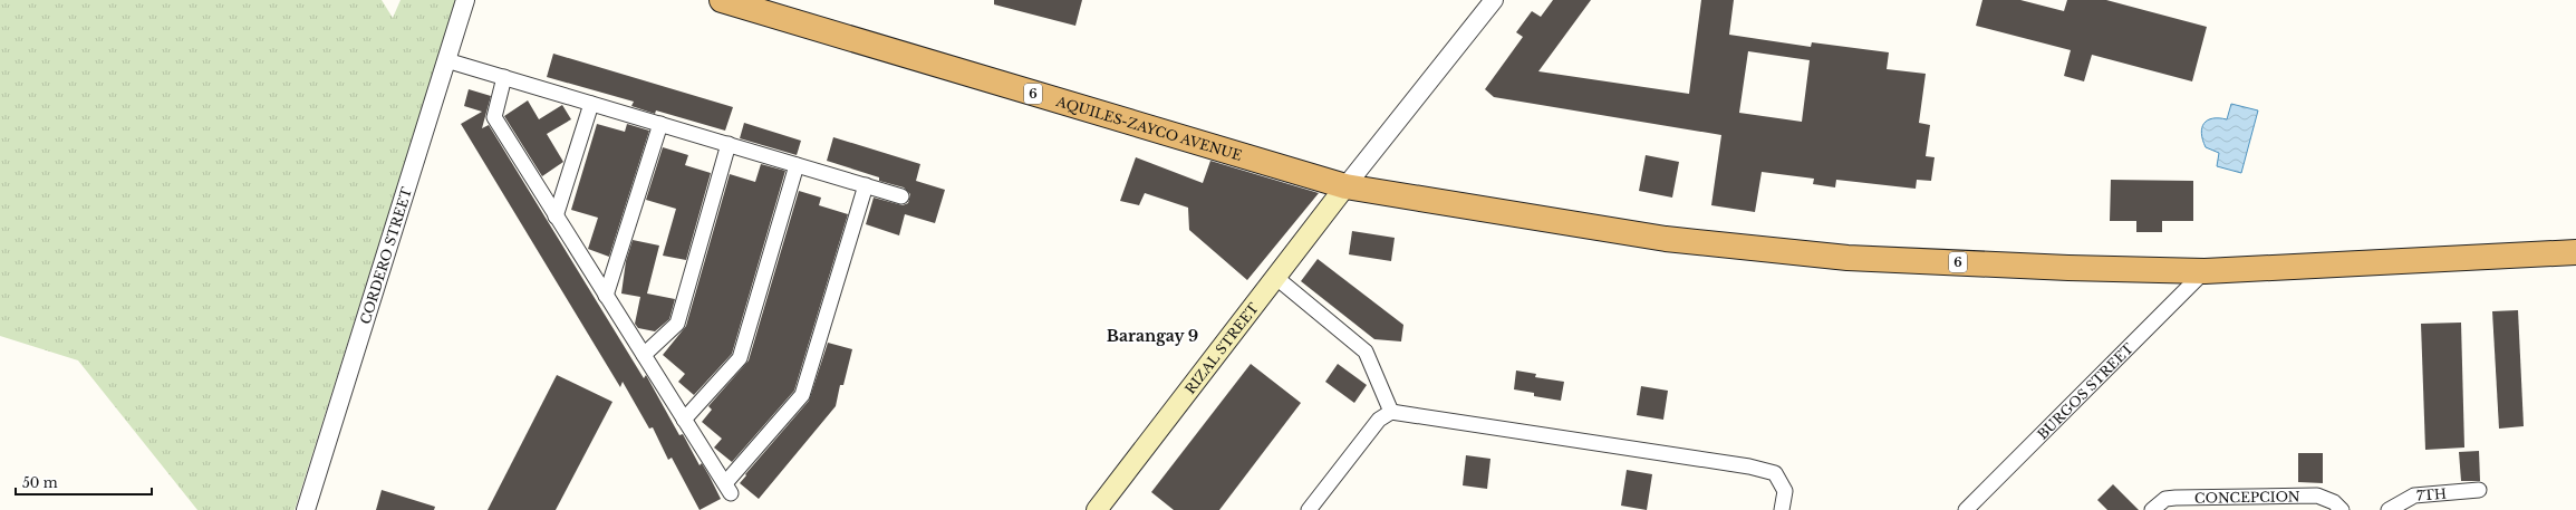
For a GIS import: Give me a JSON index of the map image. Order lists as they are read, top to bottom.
{
  "streets": {
    "highway": ["6", "AQUILES-ZAYCO AVENUE"],
    "main road": ["RIZAL STREET"],
    "street": [
      "CORDERO STREET",
      "BURGOS STREET",
      "7TH",
      "CONCEPCION"
    ]
  },
  "crossings": [
    ["6", "AQUILES-ZAYCO AVENUE"],
    ["6", "RIZAL STREET"],
    ["6", "BURGOS STREET"],
    ["AQUILES-ZAYCO AVENUE", "RIZAL STREET"]
  ],
  "districts": ["Barangay 9"],
  "scale_bar": "50 m"
}
